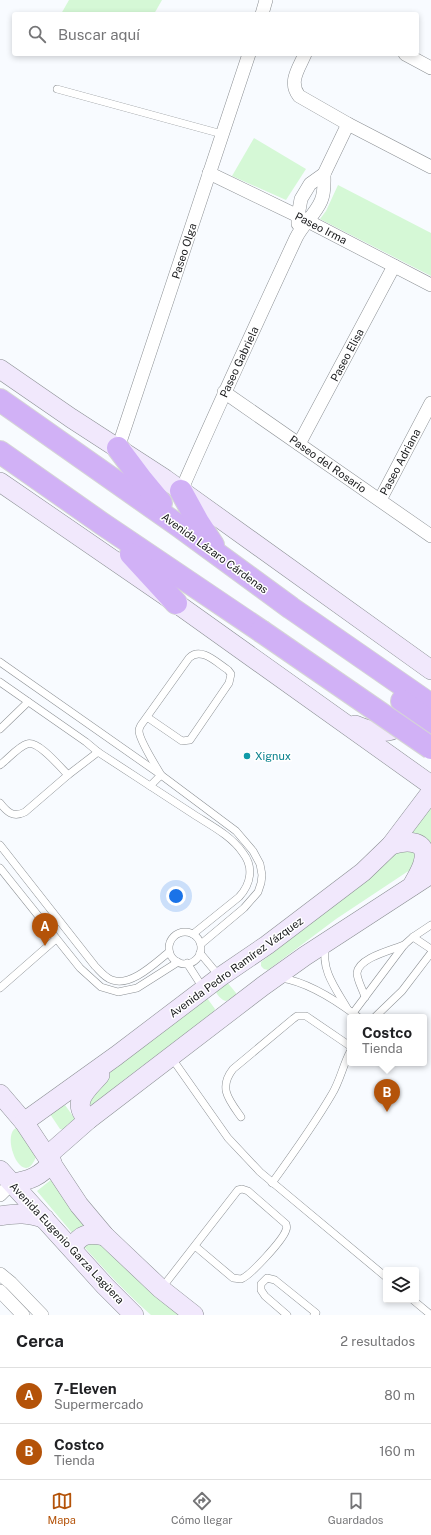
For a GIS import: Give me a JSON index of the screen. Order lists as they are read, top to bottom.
{
  "streets": {
    "highway": ["Avenida Lázaro Cárdenas"],
    "street": [
      "Paseo Irma",
      "Paseo Olga",
      "Paseo Elisa",
      "Paseo Gabriela",
      "Paseo Adriana",
      "Paseo del Rosario",
      "Avenida Pedro Ramírez Vázquez",
      "Avenida Eugenio Garza Lagüera"
    ]
  },
  "crossings": [
    ["Paseo Irma", "Paseo Olga"],
    ["Paseo Irma", "Paseo Elisa"],
    ["Paseo Irma", "Paseo Gabriela"],
    ["Paseo Elisa", "Paseo del Rosario"],
    ["Paseo Gabriela", "Paseo del Rosario"],
    ["Paseo Adriana", "Paseo del Rosario"]
  ],
  "places": ["Xignux"],
  "page": {
    "search": "Buscar aquí",
    "pins": ["A", "B"],
    "popup": ["Costco", "Tienda"],
    "heading": ["Cerca", "2 resultados"],
    "list": [
      {
        "mark": "A",
        "name": "7-Eleven",
        "note": "Supermercado",
        "value": "80 m"
      },
      {
        "mark": "B",
        "name": "Costco",
        "note": "Tienda",
        "value": "160 m"
      }
    ],
    "nav": ["Mapa", "Cómo llegar", "Guardados"]
  }
}
